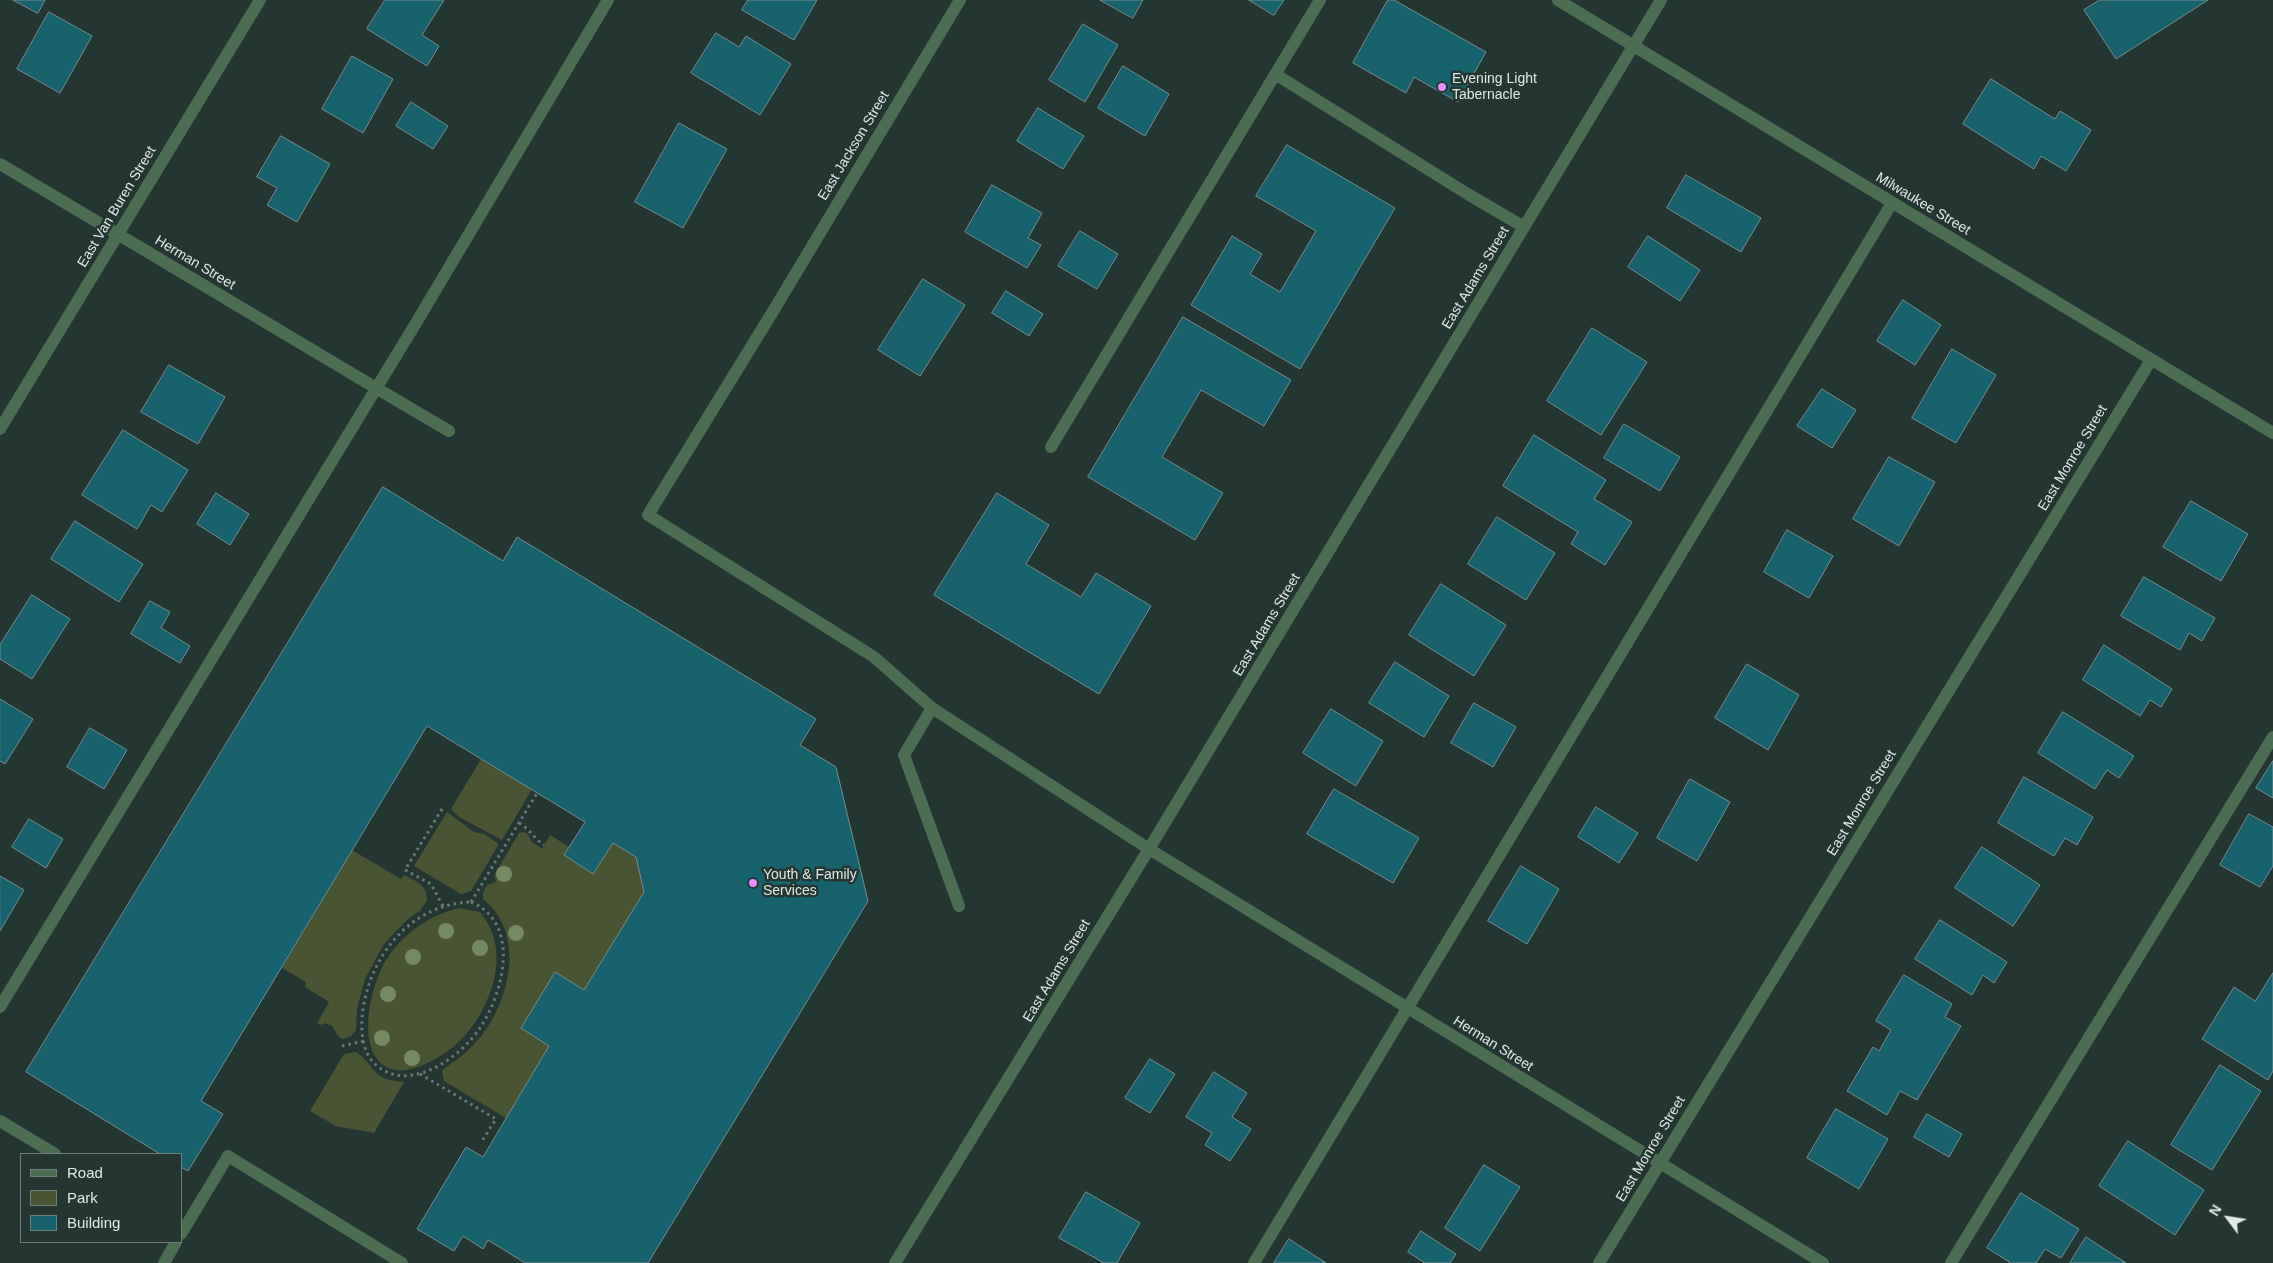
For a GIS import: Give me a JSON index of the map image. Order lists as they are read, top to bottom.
{
  "streets": {
    "street": [
      "East Jackson Street",
      "Milwaukee Street",
      "East Van Buren Street",
      "Herman Street",
      "East Adams Street",
      "East Monroe Street"
    ]
  },
  "crossings": [
    ["East Jackson Street", "Herman Street"],
    ["Milwaukee Street", "East Adams Street"],
    ["Milwaukee Street", "East Monroe Street"],
    ["East Van Buren Street", "Herman Street"],
    ["Herman Street", "East Adams Street"],
    ["Herman Street", "East Monroe Street"]
  ],
  "places": ["Evening Light Tabernacle", "Youth & Family Services"],
  "legend": ["Road", "Park", "Building"],
  "north": "top left"
}
